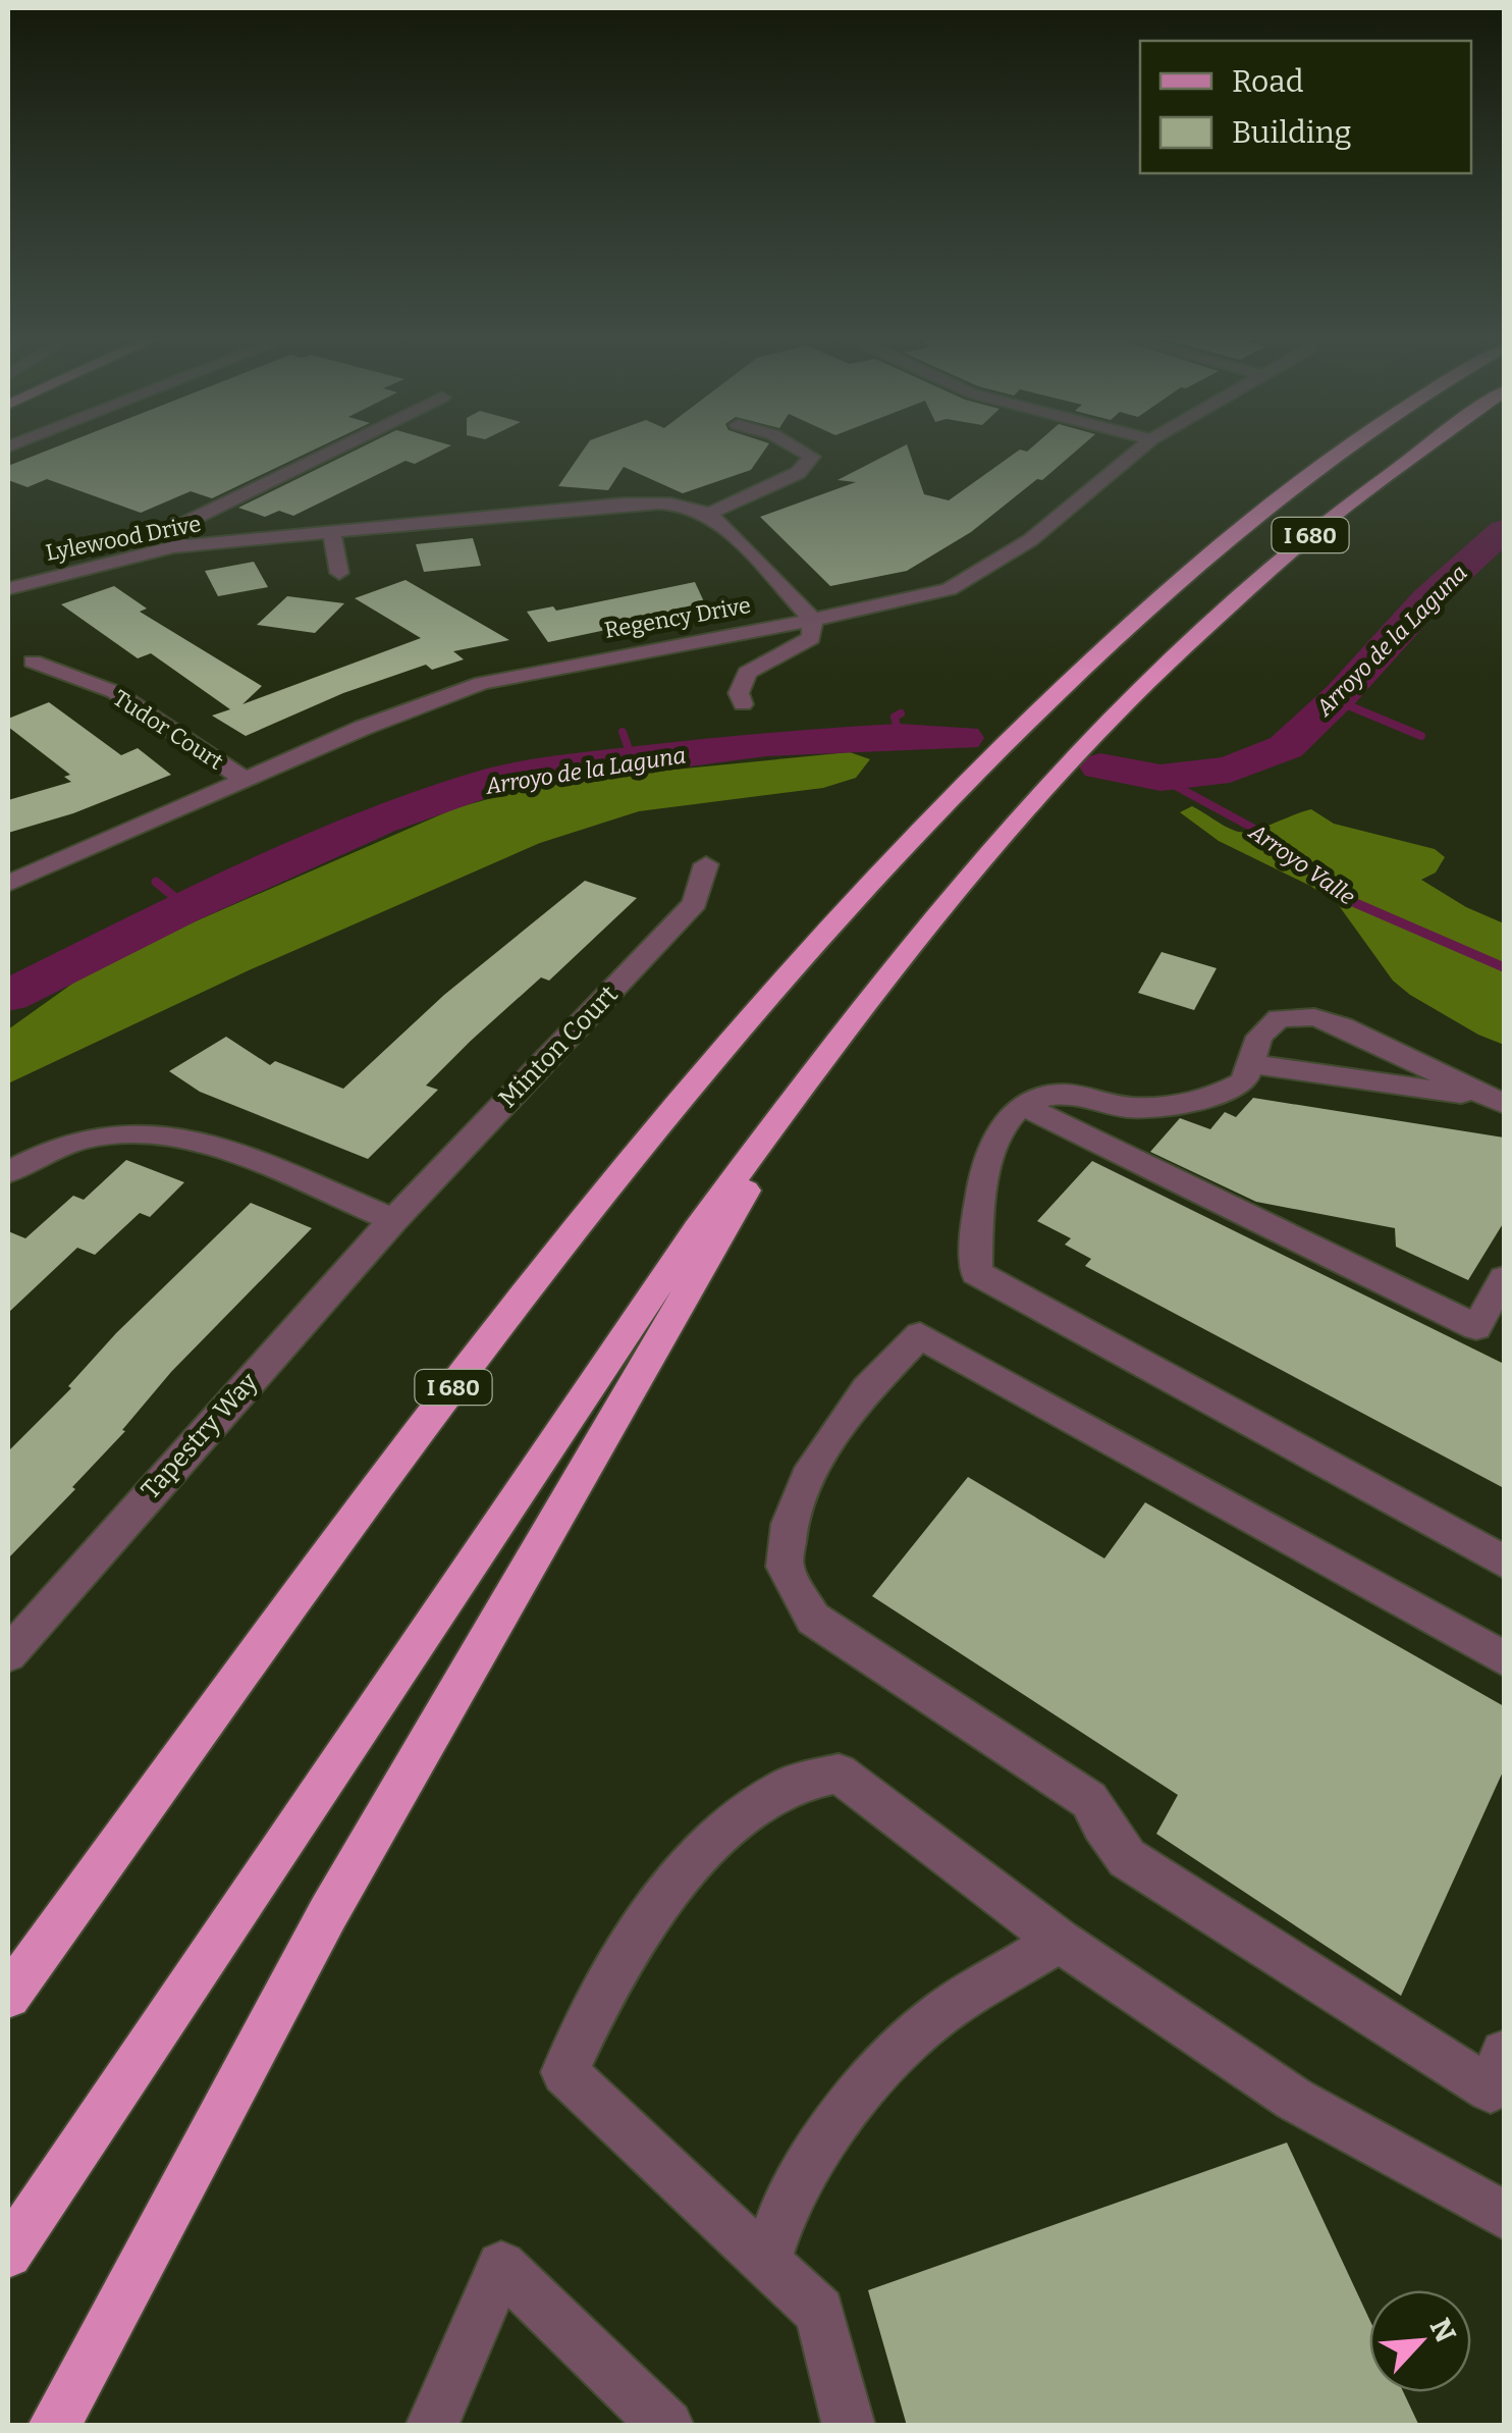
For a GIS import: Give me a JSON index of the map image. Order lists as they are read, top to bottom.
{
  "streets": {
    "highway": ["I 680"],
    "street": [
      "Lylewood Drive",
      "Regency Drive",
      "Tudor Court",
      "Minton Court",
      "Tapestry Way"
    ]
  },
  "crossings": [
    ["Regency Drive", "Tudor Court"],
    ["Minton Court", "Tapestry Way"]
  ],
  "water": ["Arroyo de la Laguna", "Arroyo Valle"],
  "legend": ["Road", "Building"],
  "north": "top right"
}
